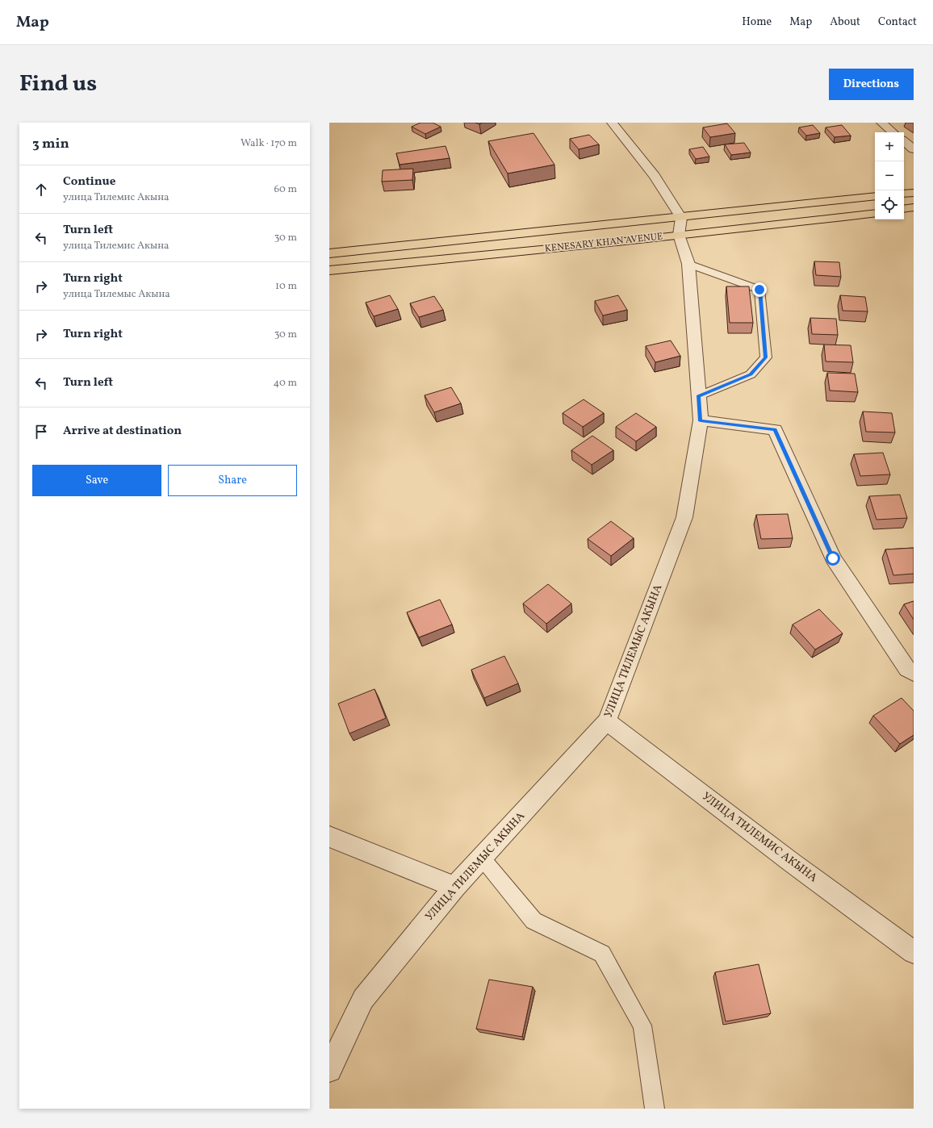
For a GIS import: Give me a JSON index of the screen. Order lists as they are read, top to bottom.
{
  "streets": {
    "main road": ["KENESARY KHAN AVENUE"],
    "street": ["УЛИЦА ТИЛЕМЫС АКЫНА", "УЛИЦА ТИЛЕМИС АКЫНА"]
  },
  "crossings": [
    ["KENESARY KHAN AVENUE", "УЛИЦА ТИЛЕМЫС АКЫНА"],
    ["УЛИЦА ТИЛЕМЫС АКЫНА", "УЛИЦА ТИЛЕМИС АКЫНА"]
  ],
  "page": {
    "header": "Map",
    "nav": [
      "Home",
      "Map",
      "About",
      "Contact"
    ],
    "title": "Find us",
    "buttons": [
      "Directions",
      ["Save", "Share"]
    ],
    "heading": ["3 min", "Walk · 170 m"],
    "map_buttons": ["+", "−"],
    "list": [
      ["Continue", "улица Тилемис Акына", "60 m"],
      ["Turn left", "улица Тилемис Акына", "30 m"],
      ["Turn right", "улица Тилемыс Акына", "10 m"],
      ["Turn right", "30 m"],
      ["Turn left", "40 m"],
      "Arrive at destination"
    ]
  }
}
